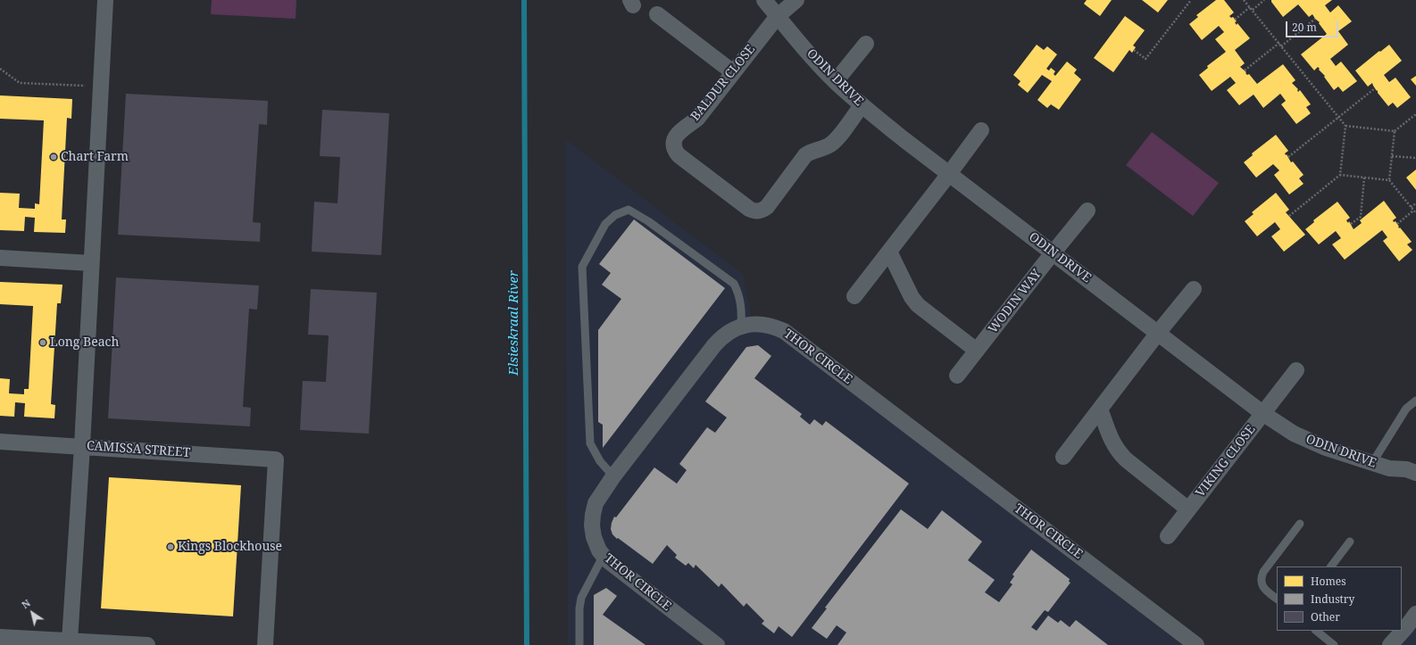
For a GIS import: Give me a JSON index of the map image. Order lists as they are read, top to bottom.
{
  "streets": {
    "street": [
      "ODIN DRIVE",
      "BALDUR CLOSE",
      "WODIN WAY",
      "THOR CIRCLE",
      "CAMISSA STREET",
      "VIKING CLOSE"
    ]
  },
  "crossings": [
    ["ODIN DRIVE", "BALDUR CLOSE"],
    ["ODIN DRIVE", "WODIN WAY"],
    ["ODIN DRIVE", "VIKING CLOSE"]
  ],
  "water": ["Elsieskraal River"],
  "places": ["Chart Farm", "Long Beach", "Kings Blockhouse"],
  "legend": ["Homes", "Industry", "Other"],
  "scale_bar": "20 m",
  "north": "top left"
}
